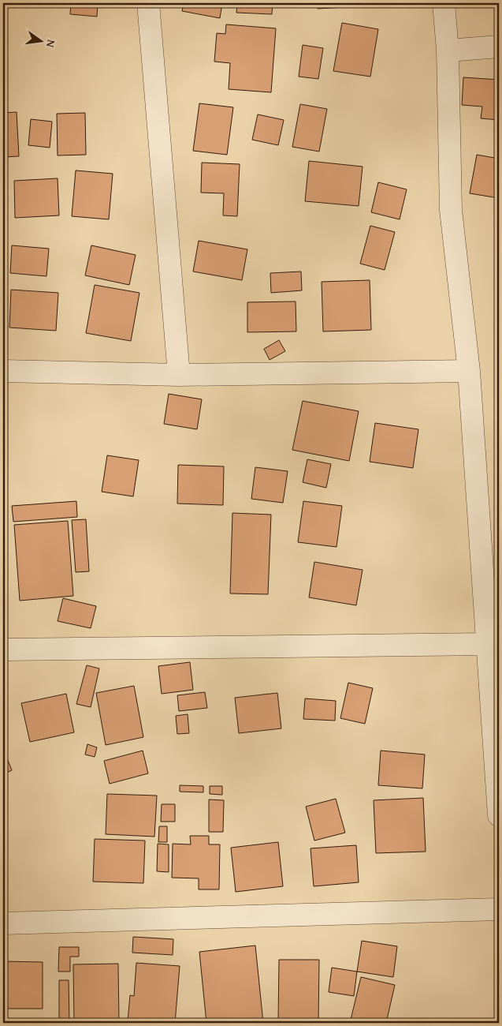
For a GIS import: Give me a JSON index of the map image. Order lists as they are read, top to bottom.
{
  "north": "right"
}
